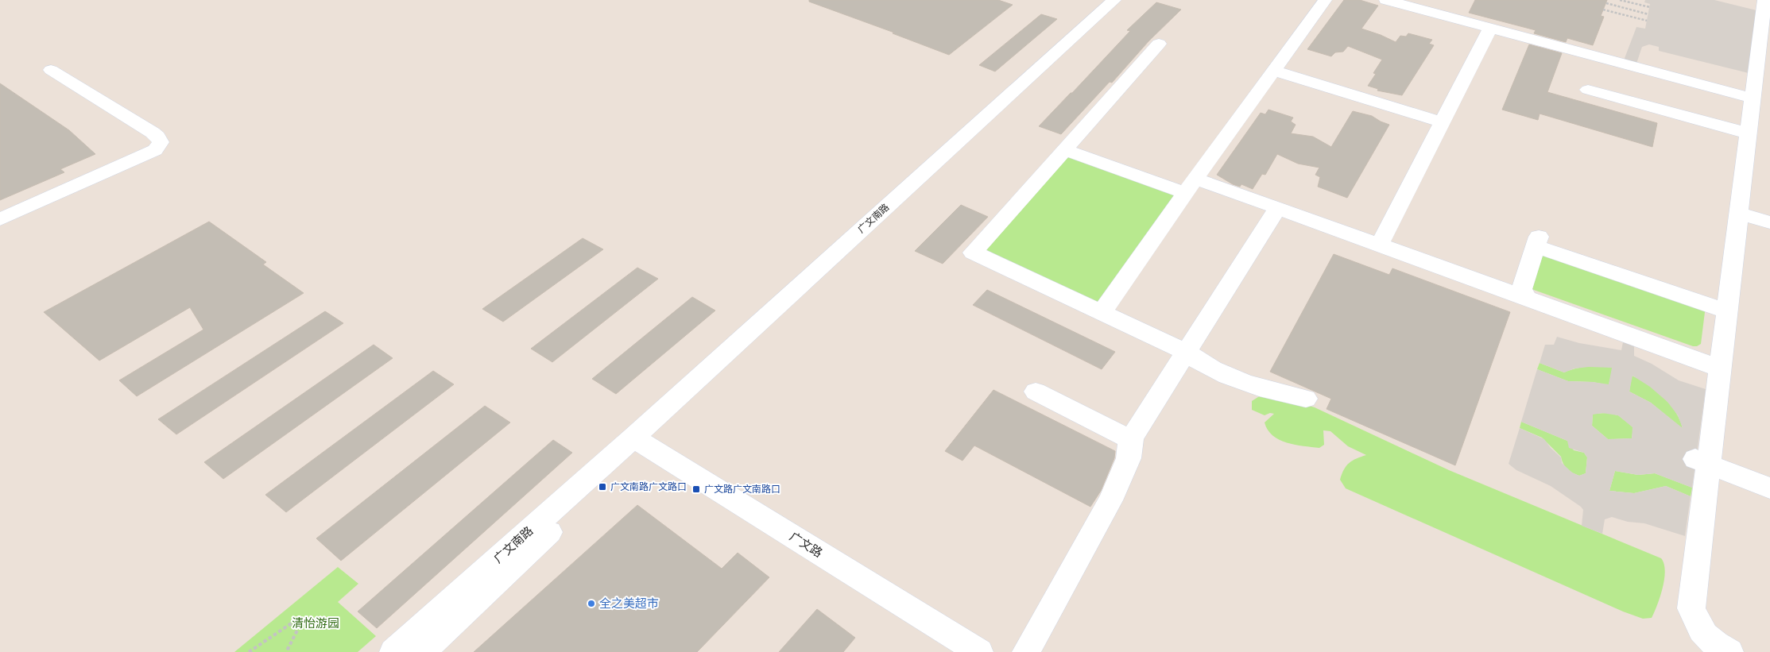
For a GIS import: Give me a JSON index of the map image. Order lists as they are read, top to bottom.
{
  "streets": {
    "street": ["广文南路", "广文路"]
  },
  "crossings": [
    ["广文南路", "广文路"]
  ],
  "parks": ["清怡游园"],
  "places": {
    "transit": ["广文南路广文路口", "广文路广文南路口"],
    "other": ["全之美超市"]
  }
}
